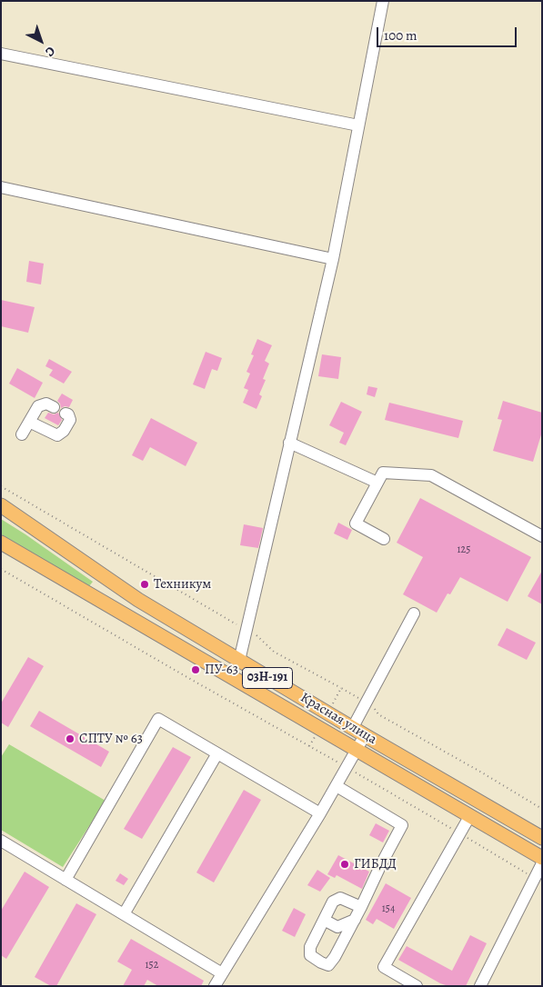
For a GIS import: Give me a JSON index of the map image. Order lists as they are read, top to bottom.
{
  "streets": {
    "main road": ["03Н-191", "Красная улица"]
  },
  "places": [
    "Техникум",
    "ПУ-63",
    "СПТУ № 63",
    "ГИБДД"
  ],
  "house_numbers": ["125", "154", "152"],
  "scale_bar": "100 m",
  "north": "bottom right"
}
